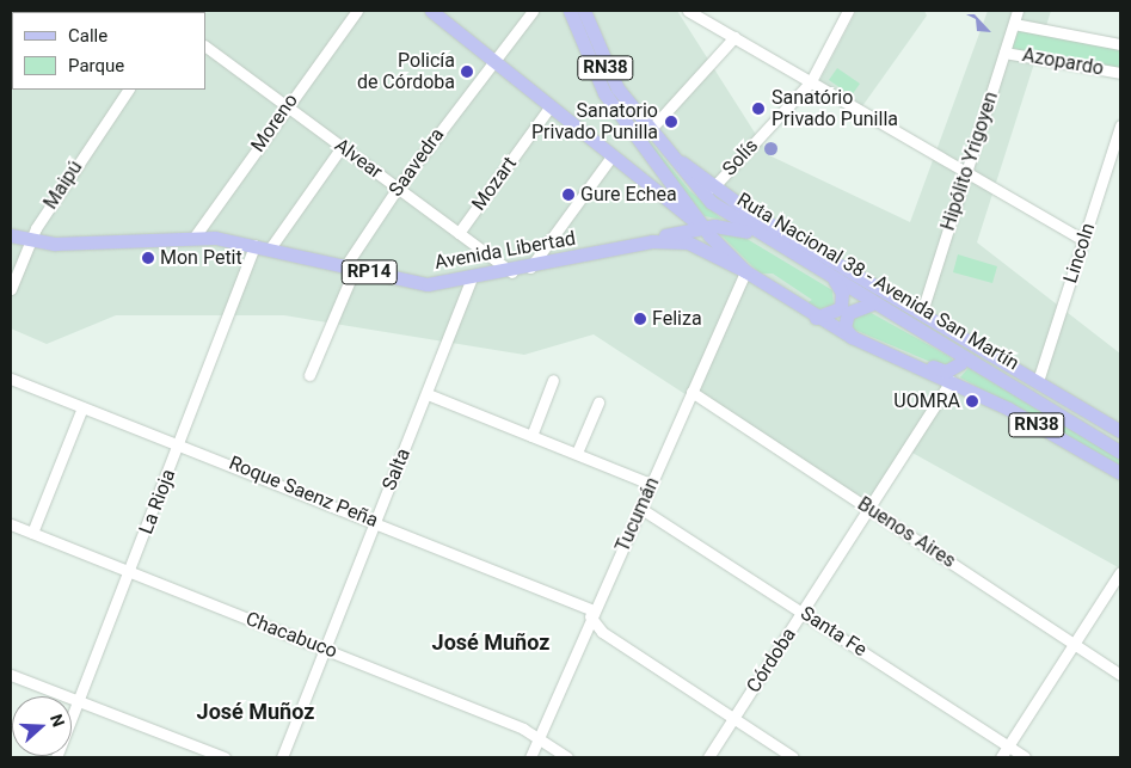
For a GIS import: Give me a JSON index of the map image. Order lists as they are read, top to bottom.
{
  "streets": {
    "main road": [
      "RN38",
      "Avenida Libertad",
      "RP14",
      "Ruta Nacional 38 - Avenida San Martín"
    ],
    "street": [
      "Azopardo",
      "Moreno",
      "Solís",
      "Alvear",
      "Hipólito Yrigoyen",
      "Saavedra",
      "Mozart",
      "Maipú",
      "Lincoln",
      "Salta",
      "Roque Saenz Peña",
      "La Rioja",
      "Tucumán",
      "Buenos Aires",
      "Santa Fe",
      "Chacabuco",
      "Córdoba"
    ]
  },
  "crossings": [
    ["Azopardo", "Hipólito Yrigoyen"],
    ["RN38", "Avenida Libertad"],
    ["RN38", "RP14"],
    ["RN38", "Tucumán"],
    ["RN38", "Córdoba"],
    ["Moreno", "Alvear"],
    ["Moreno", "Avenida Libertad"],
    ["Alvear", "Saavedra"],
    ["Alvear", "Mozart"],
    ["Alvear", "Avenida Libertad"],
    ["Saavedra", "Avenida Libertad"],
    ["Maipú", "Avenida Libertad"],
    ["Avenida Libertad", "RP14"],
    ["Avenida Libertad", "Salta"],
    ["Avenida Libertad", "La Rioja"],
    ["Avenida Libertad", "Tucumán"],
    ["RP14", "Ruta Nacional 38 - Avenida San Martín"],
    ["Salta", "Roque Saenz Peña"],
    ["Salta", "Chacabuco"],
    ["Roque Saenz Peña", "La Rioja"],
    ["Roque Saenz Peña", "Tucumán"],
    ["Roque Saenz Peña", "Córdoba"],
    ["La Rioja", "Chacabuco"],
    ["Tucumán", "Buenos Aires"],
    ["Tucumán", "Santa Fe"],
    ["Tucumán", "Chacabuco"],
    ["Buenos Aires", "Córdoba"],
    ["Santa Fe", "Córdoba"]
  ],
  "districts": ["José Muñoz", "José Muñoz"],
  "places": [
    "Policía de Córdoba",
    "Sanatório Privado Punilla",
    "Sanatorio Privado Punilla",
    "Gure Echea",
    "Mon Petit",
    "Feliza",
    "UOMRA"
  ],
  "legend": ["Calle", "Parque"],
  "north": "right"
}
